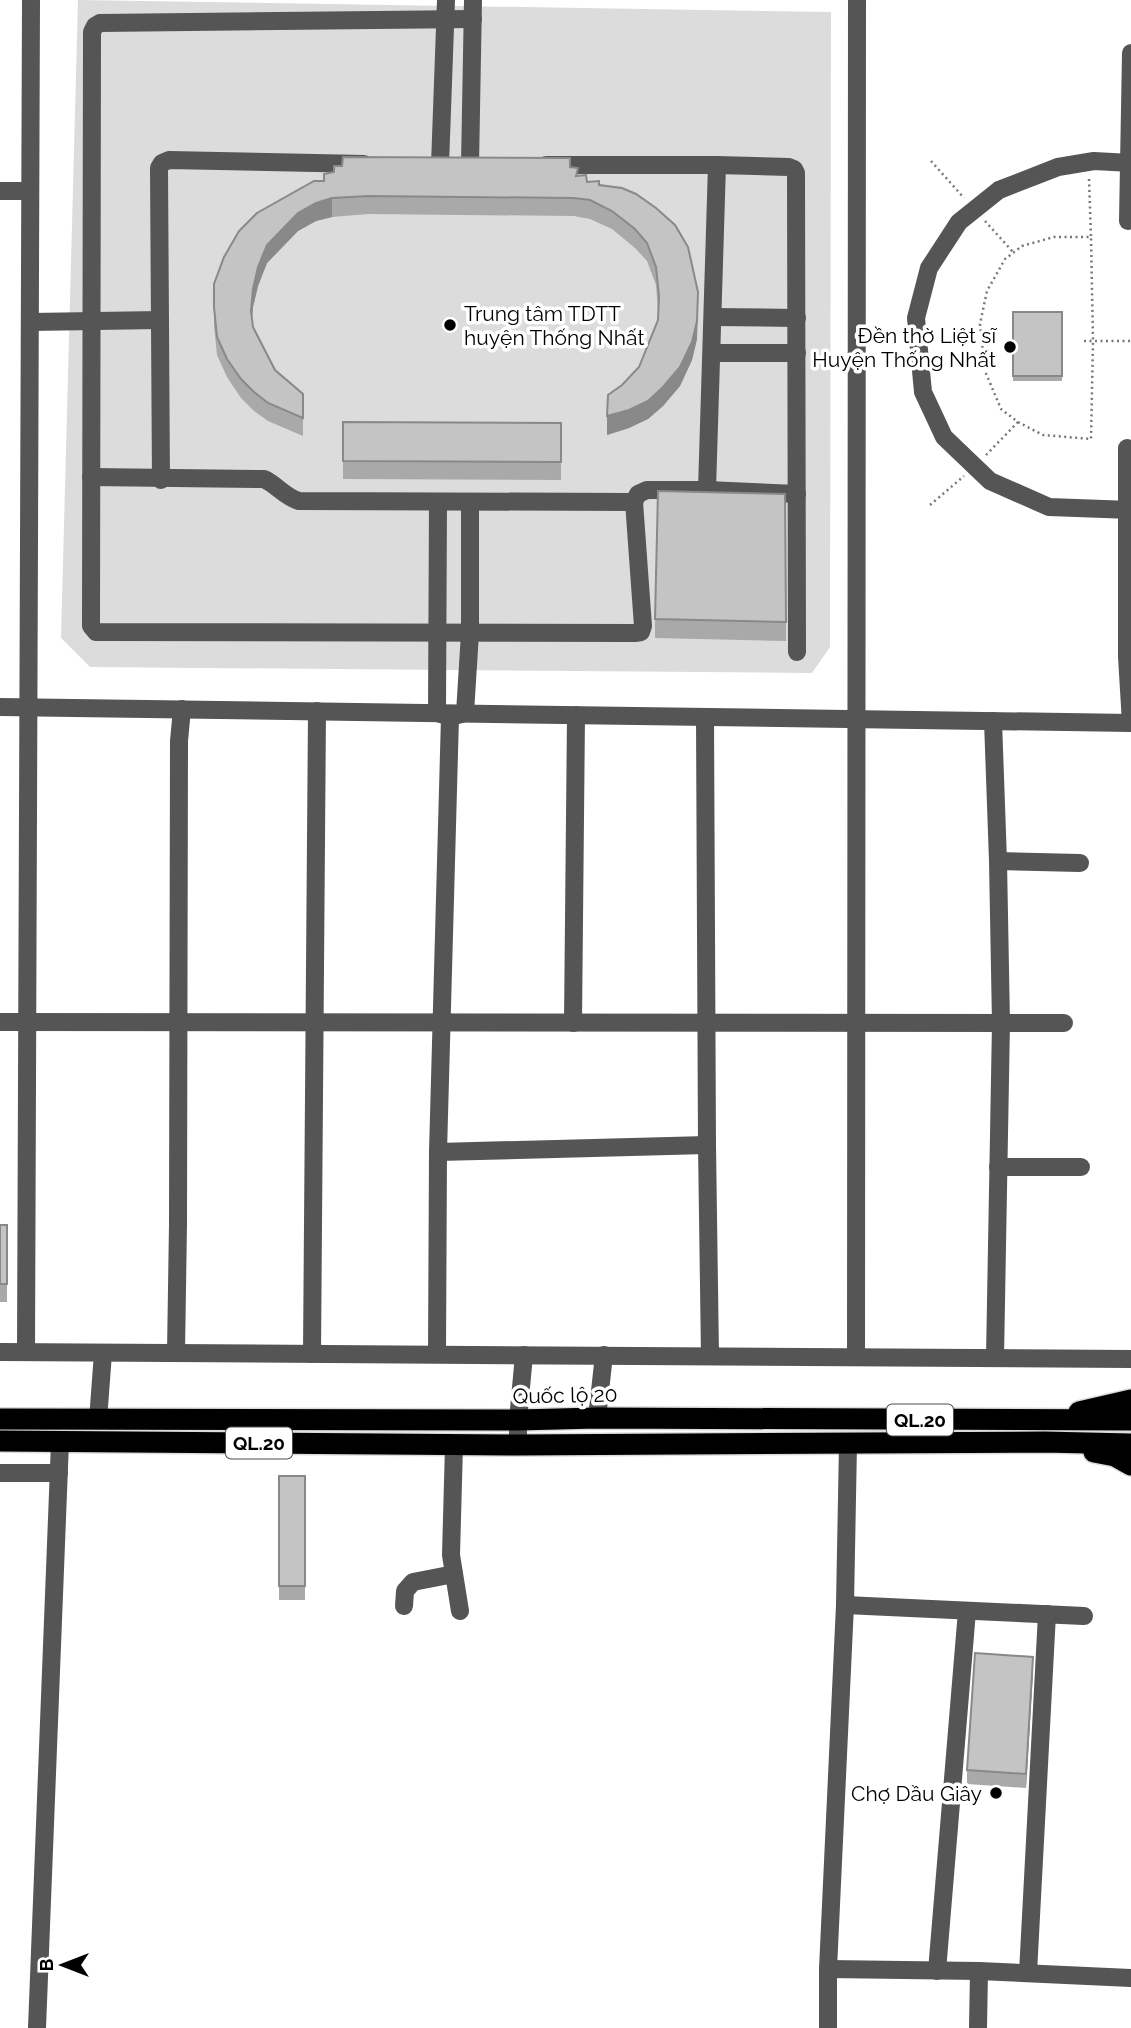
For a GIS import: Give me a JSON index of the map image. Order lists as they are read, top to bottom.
{
  "streets": {
    "highway": ["Quốc lộ 20", "QL.20"]
  },
  "crossings": [
    ["Quốc lộ 20", "QL.20"]
  ],
  "places": ["Trung tâm TDTT huyện Thống Nhất", "Đền thờ Liệt sĩ Huyện Thống Nhất", "Chợ Dầu Giây"],
  "north": "left"
}
